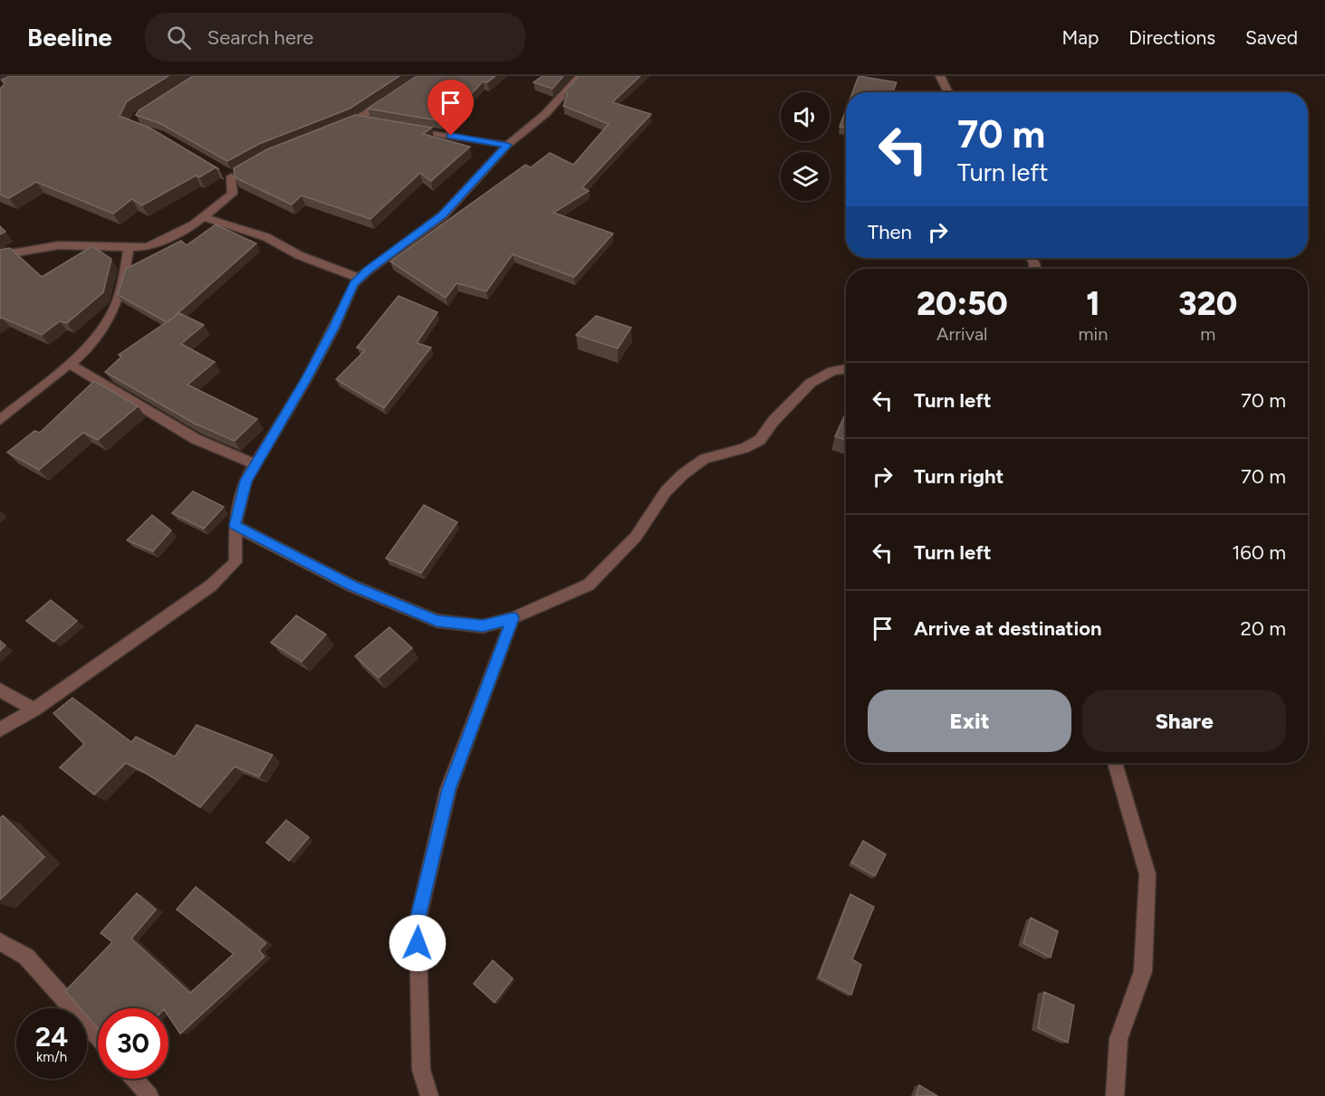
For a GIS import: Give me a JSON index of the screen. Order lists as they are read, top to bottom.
{
  "page": {
    "header": "Beeline",
    "search": "Search here",
    "nav": ["Map", "Directions", "Saved"],
    "turn": ["70 m", "Turn left"],
    "then": "Then",
    "eta": [
      "20:50",
      "Arrival",
      "1",
      "min",
      "320",
      "m"
    ],
    "list": [
      {
        "name": "Turn left",
        "value": "70 m"
      },
      {
        "name": "Turn right",
        "value": "70 m"
      },
      {
        "name": "Turn left",
        "value": "160 m"
      },
      {
        "name": "Arrive at destination",
        "value": "20 m"
      }
    ],
    "buttons": ["Exit", "Share"],
    "speed": "24 km/h",
    "limit": "30"
  }
}
